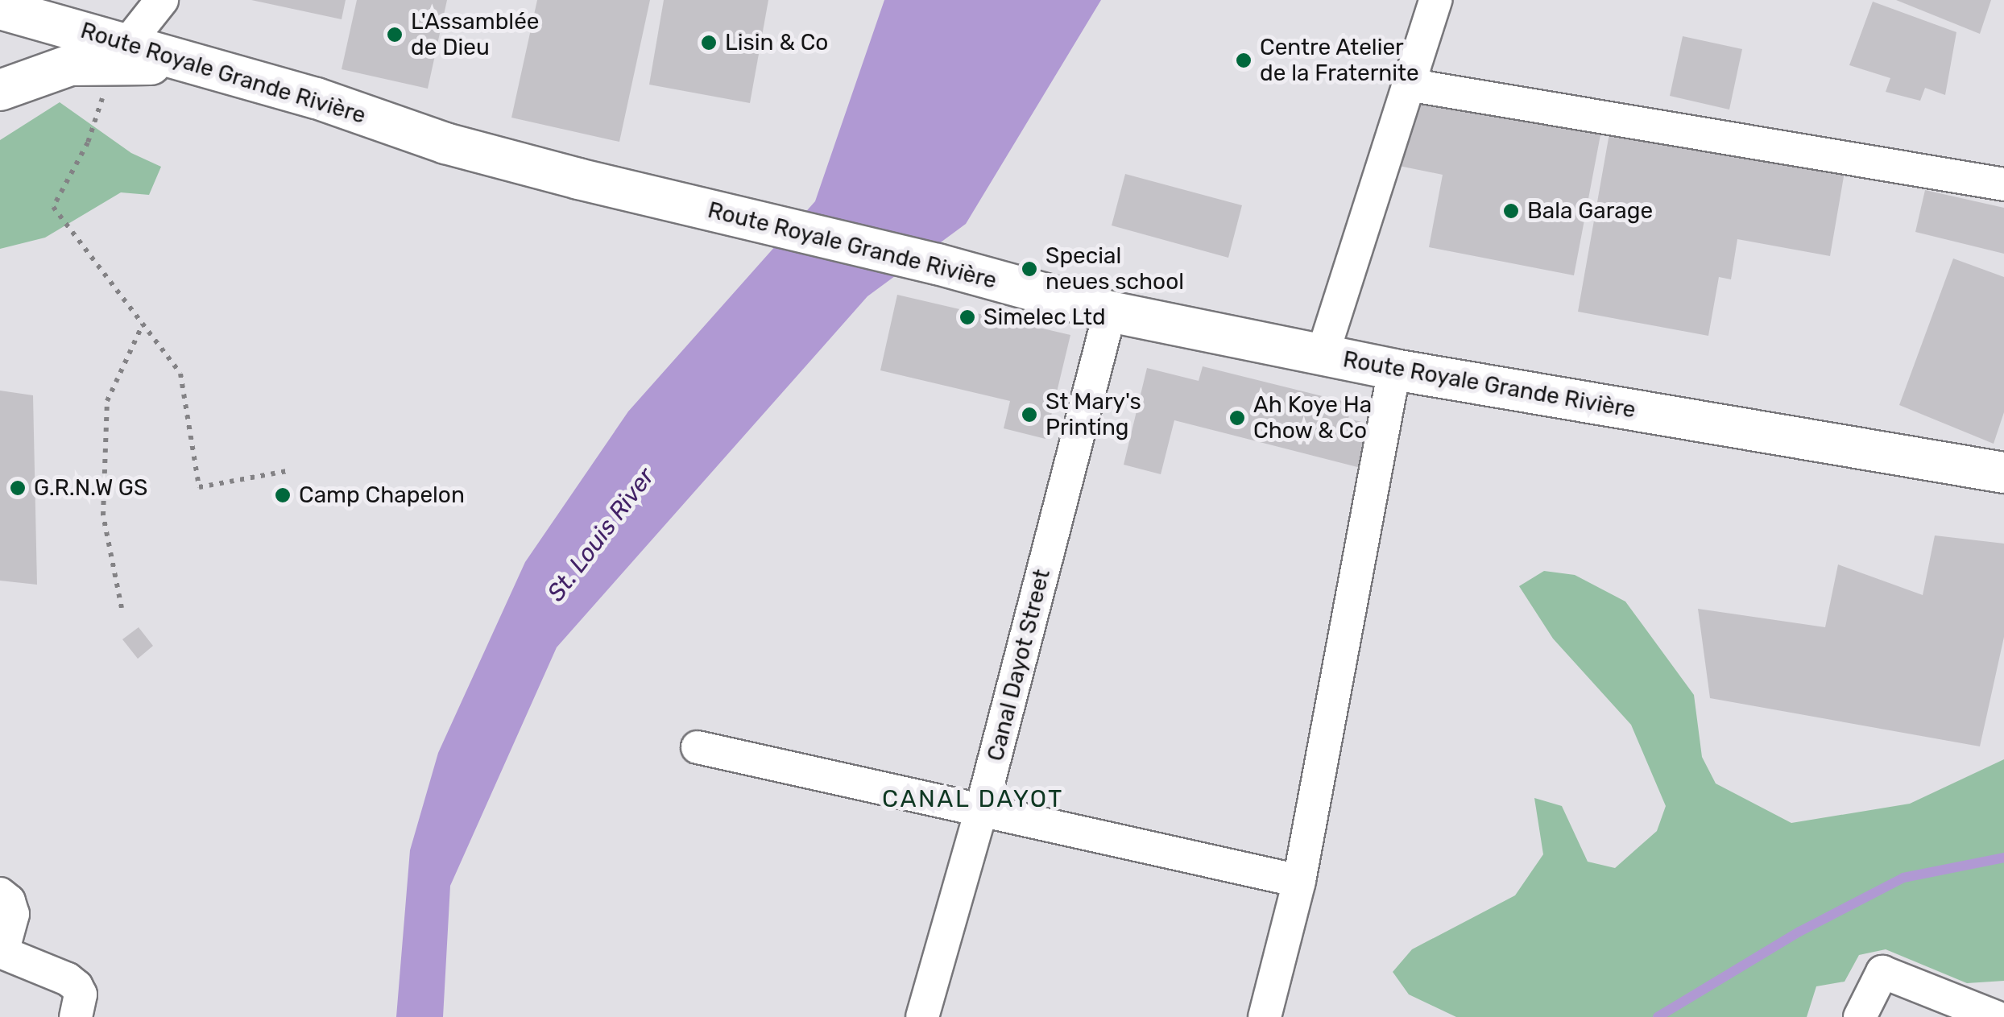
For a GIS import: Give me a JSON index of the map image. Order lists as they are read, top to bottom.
{
  "streets": {
    "main road": ["Route Royale Grande Rivière"],
    "street": ["Canal Dayot Street"]
  },
  "crossings": [
    ["Route Royale Grande Rivière", "Canal Dayot Street"]
  ],
  "districts": ["CANAL DAYOT"],
  "water": ["St. Louis River"],
  "places": [
    "L'Assamblée de Dieu",
    "Lisin & Co",
    "Centre Atelier de la Fraternite",
    "Bala Garage",
    "Special neues school",
    "Simelec Ltd",
    "St Mary's Printing",
    "Ah Koye Ha Chow & Co",
    "G.R.N.W GS",
    "Camp Chapelon"
  ]
}
